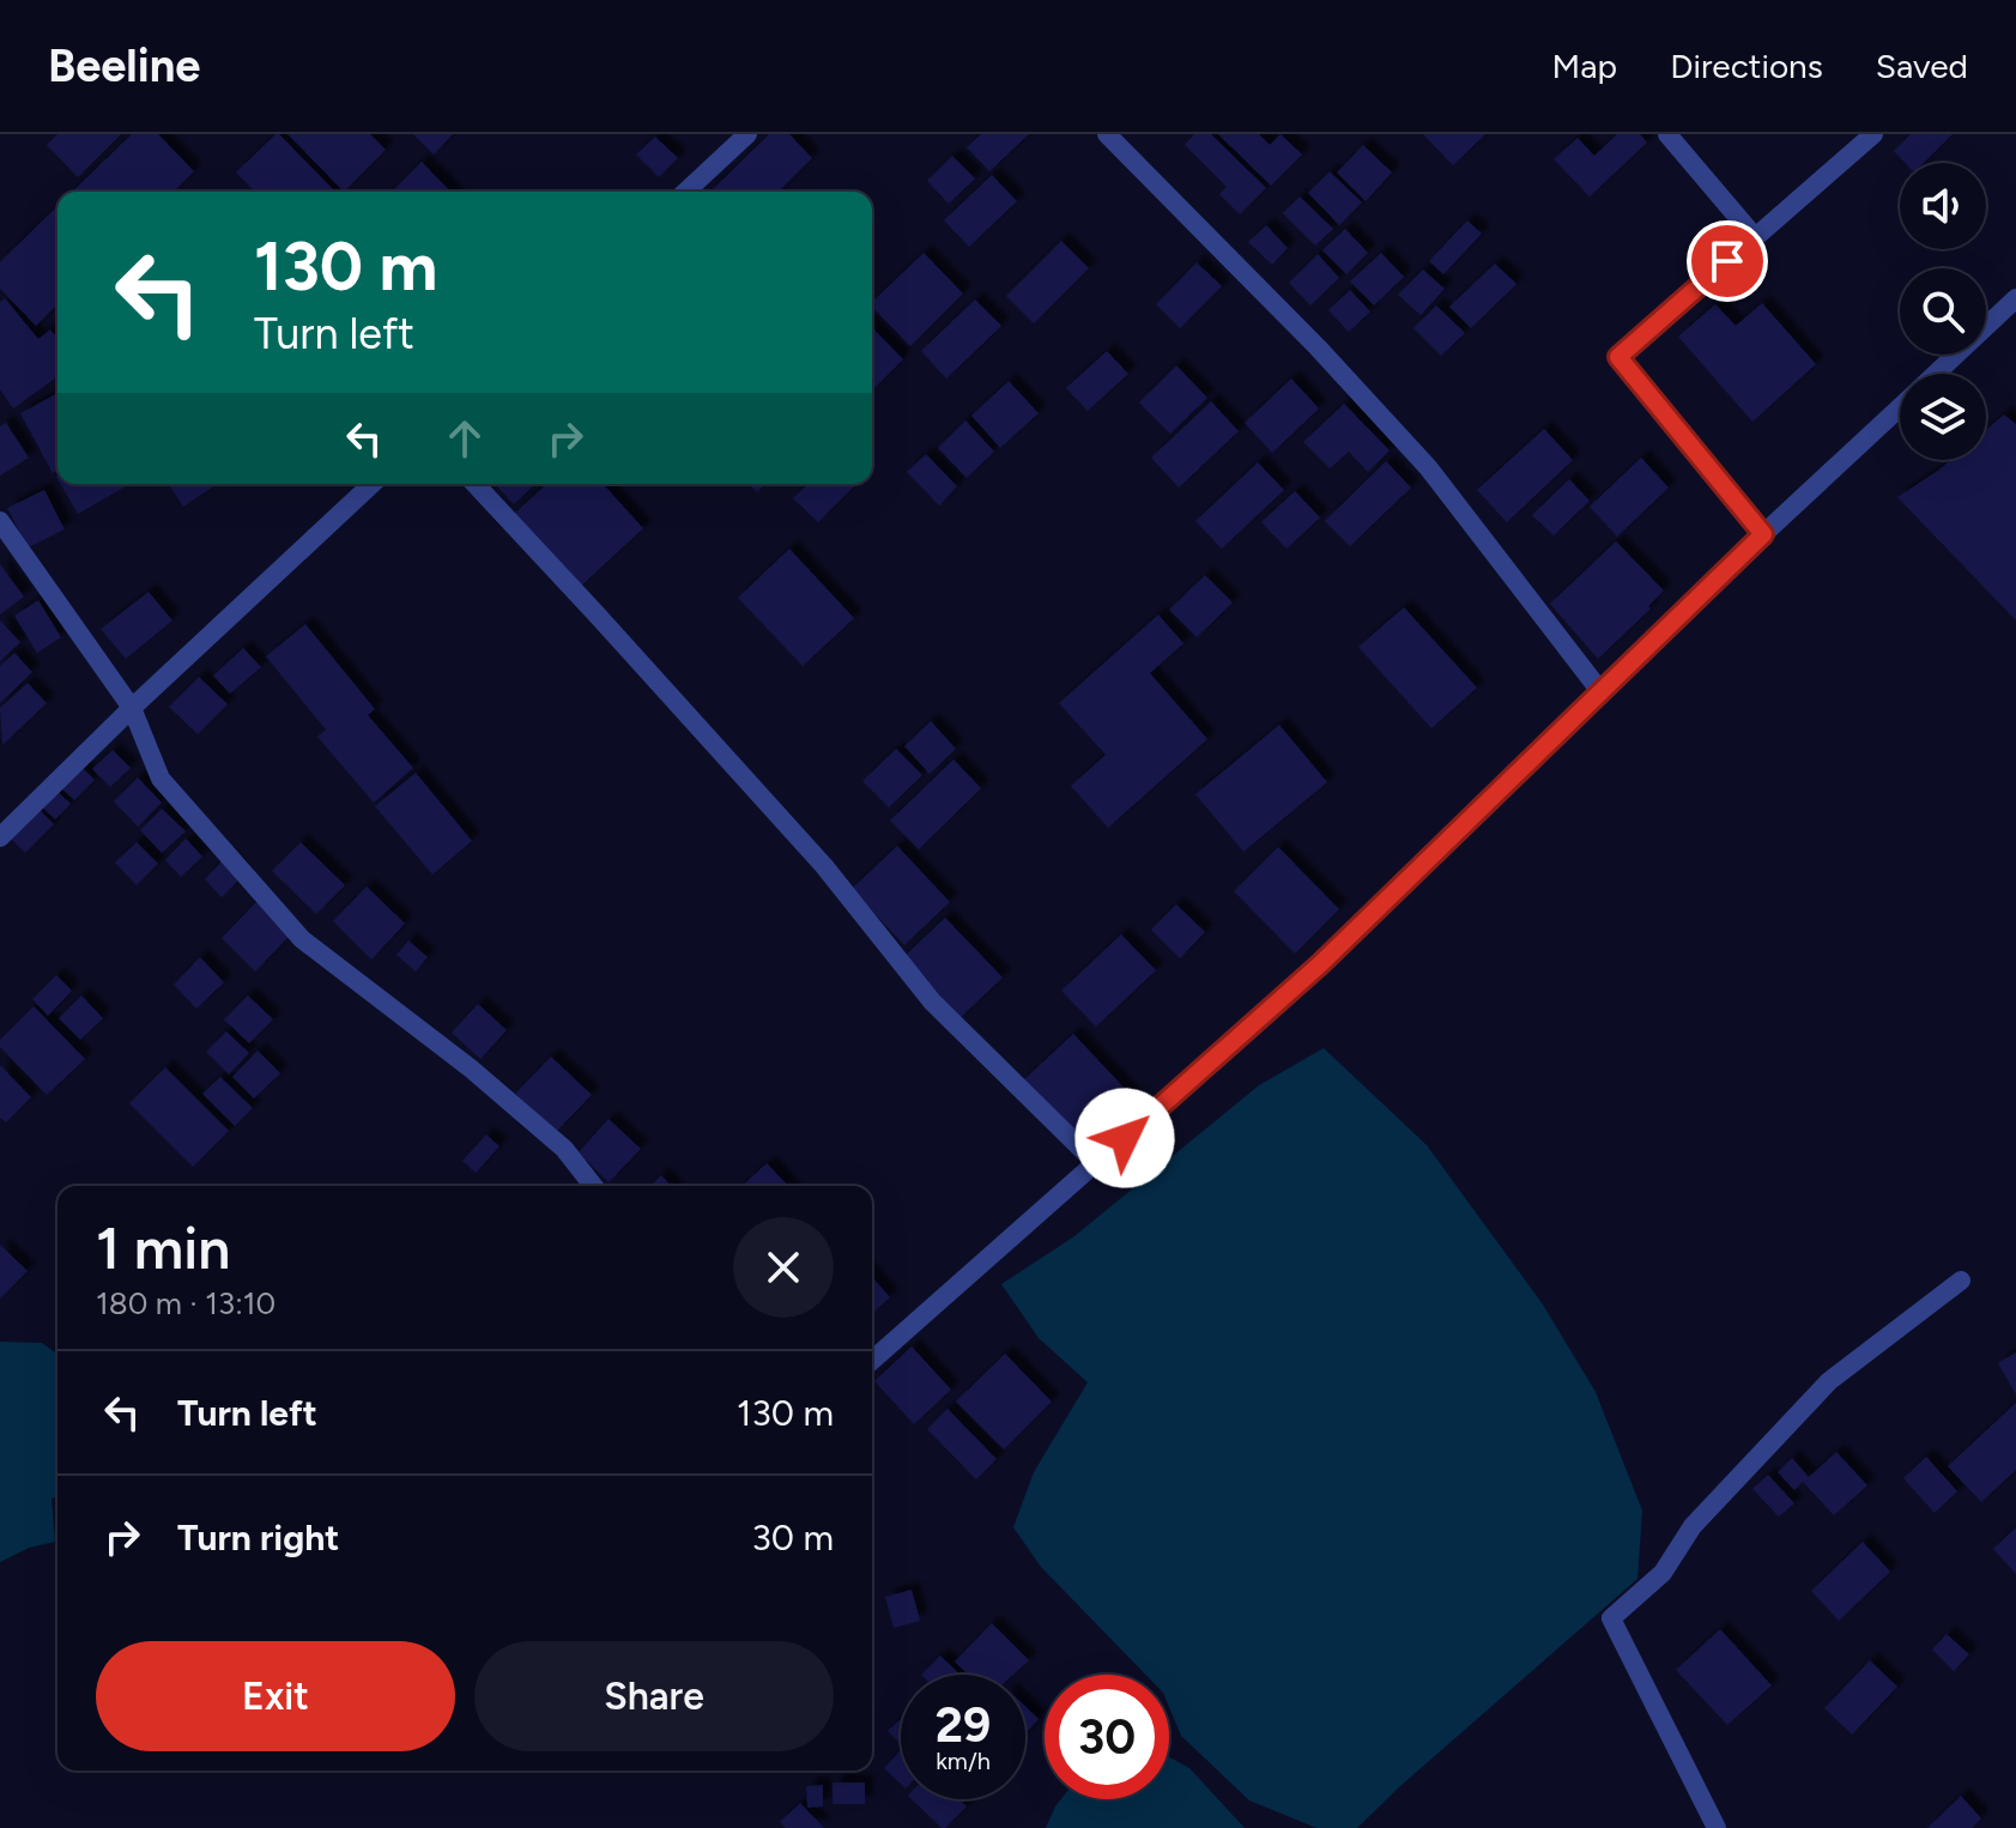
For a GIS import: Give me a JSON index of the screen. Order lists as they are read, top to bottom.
{
  "page": {
    "header": "Beeline",
    "nav": ["Map", "Directions", "Saved"],
    "turn": ["130 m", "Turn left"],
    "heading": ["1 min", "180 m · 13:10"],
    "list": [
      {
        "name": "Turn left",
        "value": "130 m"
      },
      {
        "name": "Turn right",
        "value": "30 m"
      }
    ],
    "buttons": ["Exit", "Share"],
    "speed": "29 km/h",
    "limit": "30"
  }
}
